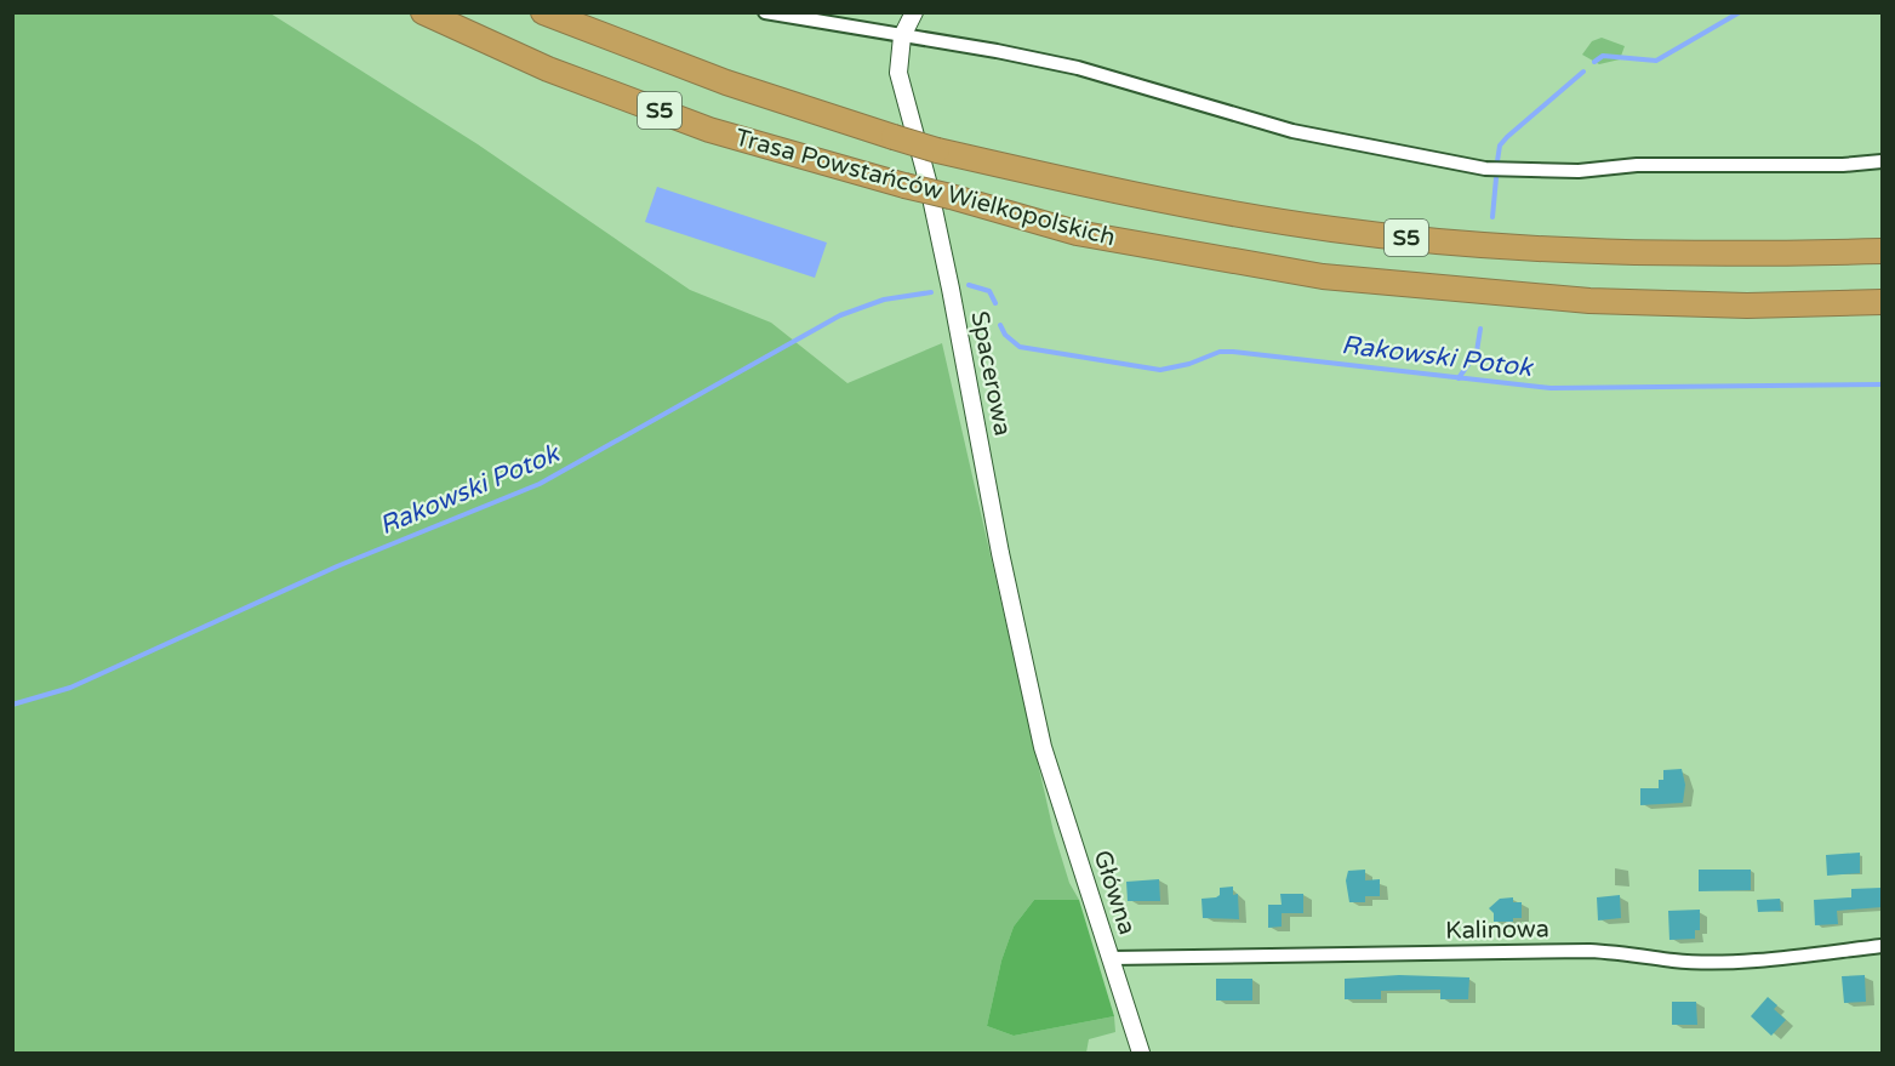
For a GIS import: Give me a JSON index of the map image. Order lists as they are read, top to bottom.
{
  "streets": {
    "highway": ["S5", "Trasa Powstańców Wielkopolskich"],
    "street": ["Spacerowa", "Główna", "Kalinowa"]
  },
  "crossings": [
    ["Spacerowa", "Główna"],
    ["Główna", "Kalinowa"]
  ],
  "water": ["Rakowski Potok"]
}
